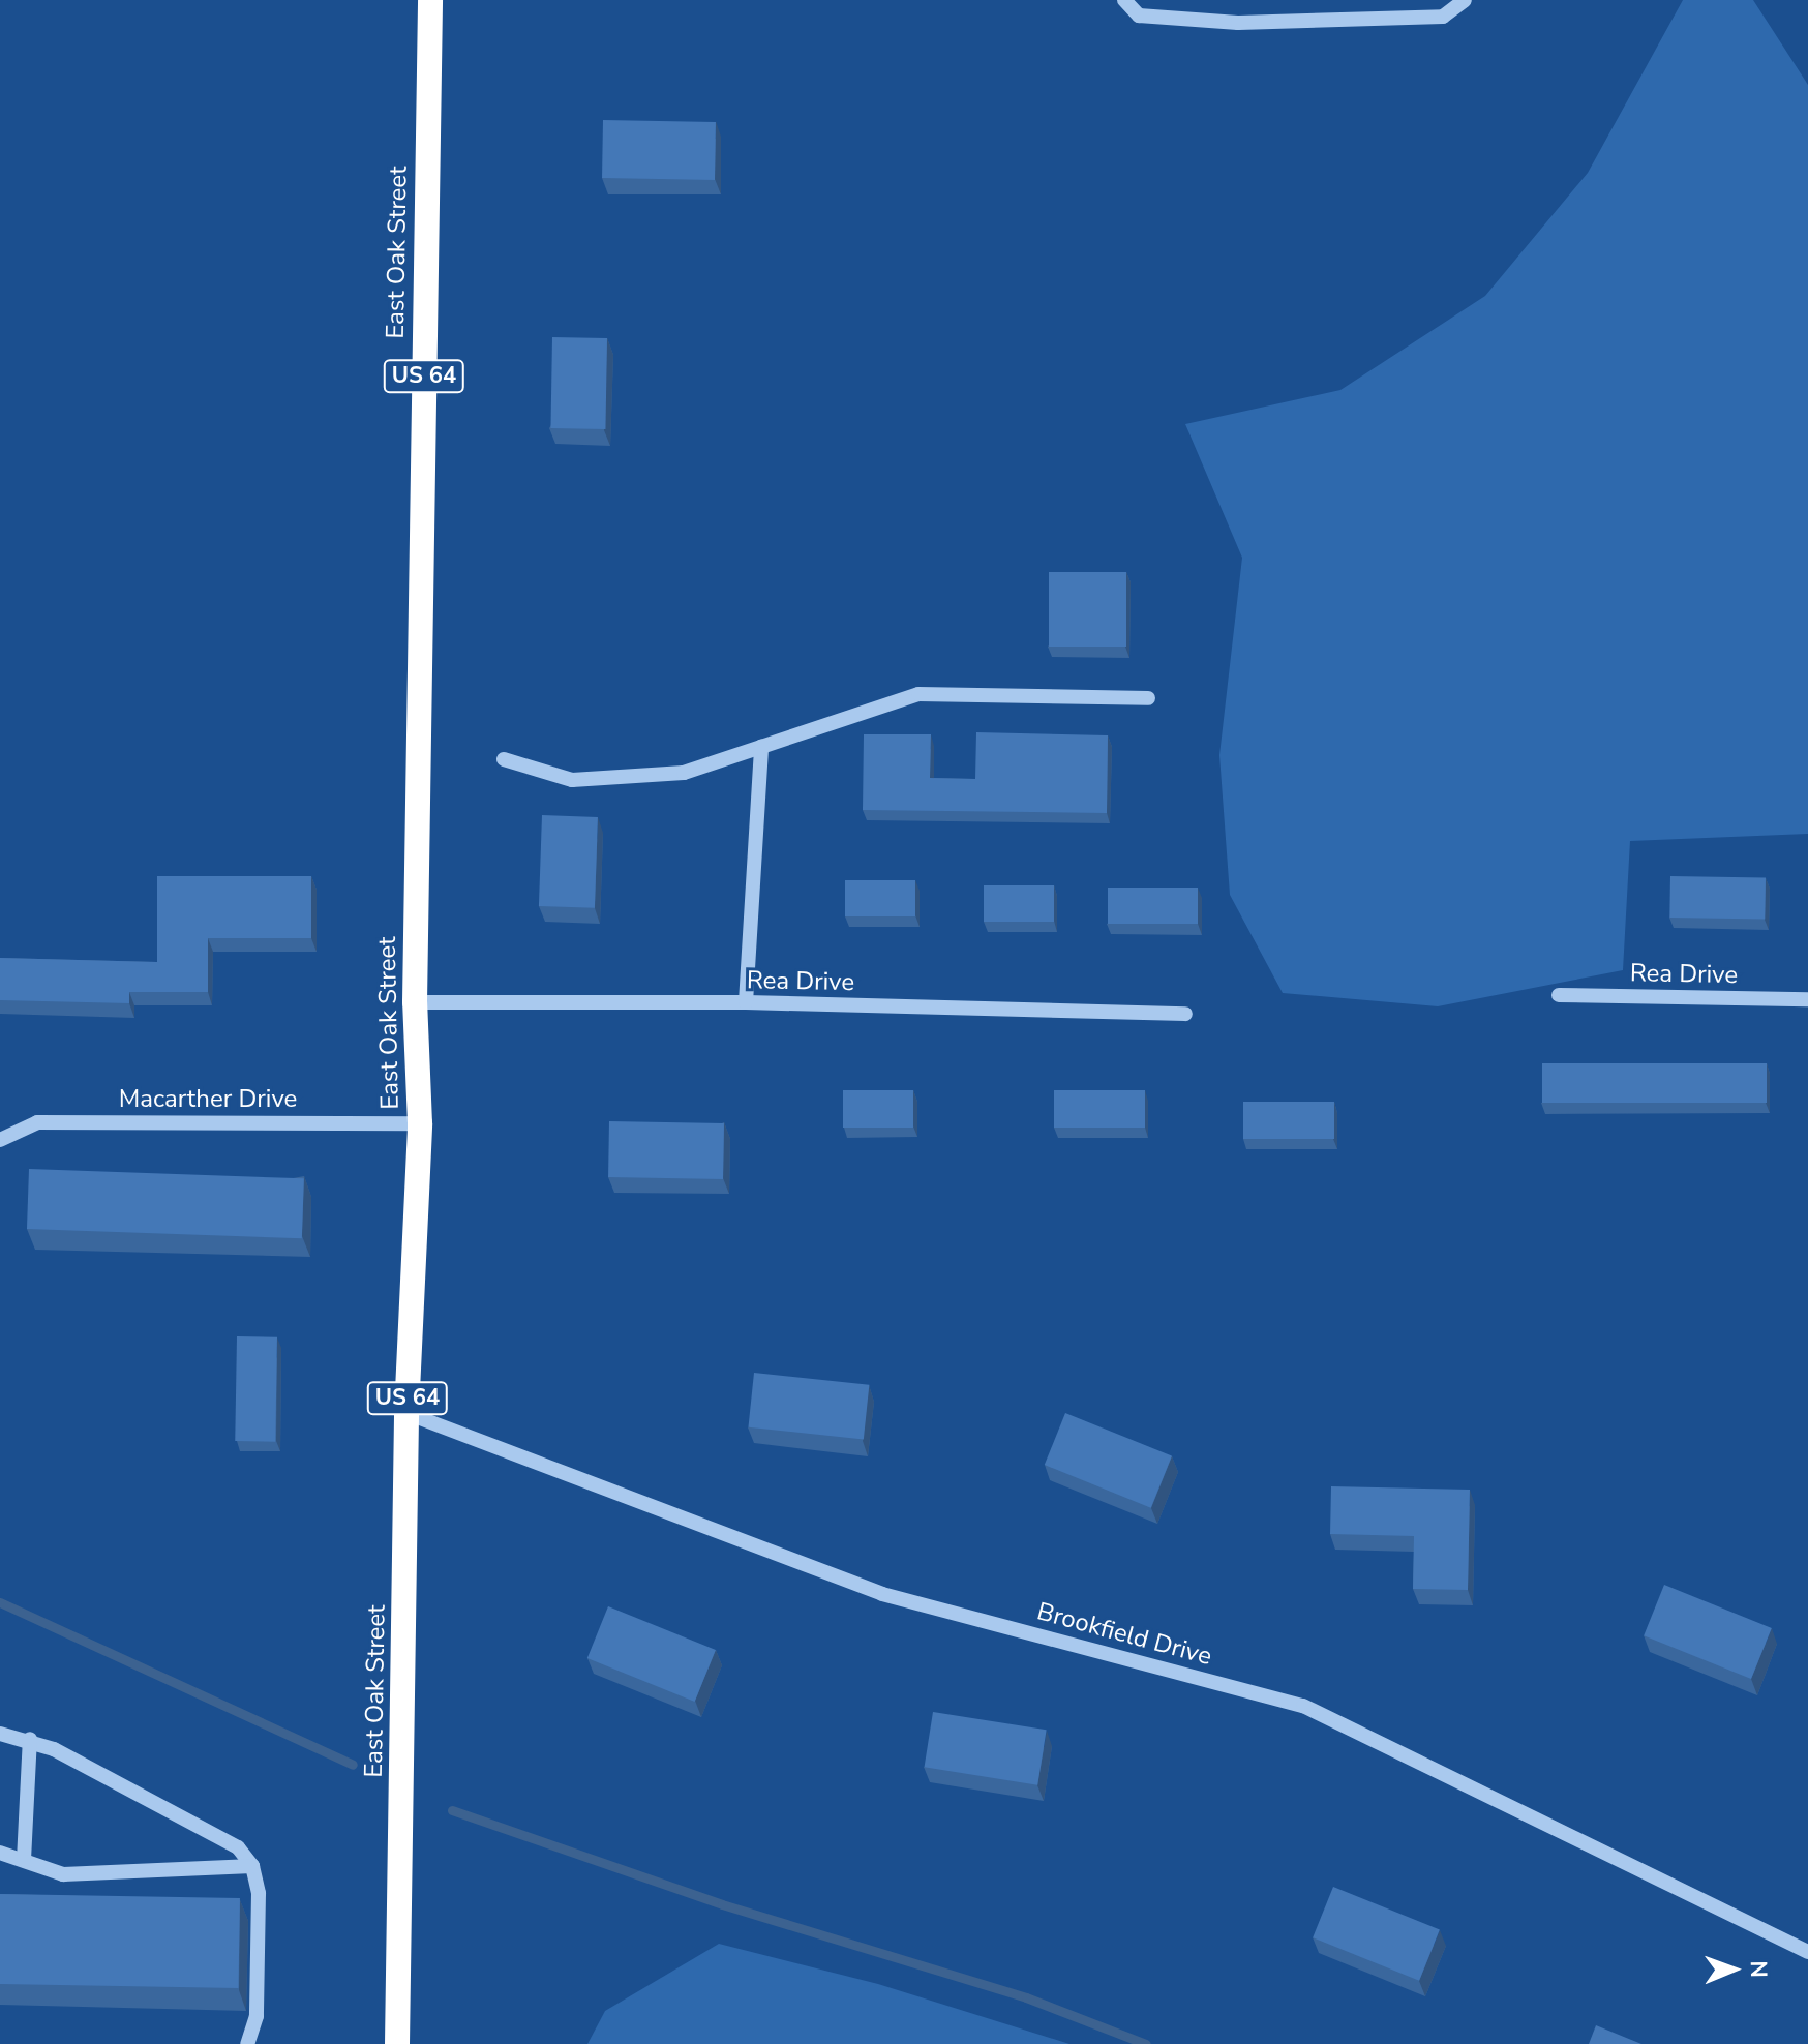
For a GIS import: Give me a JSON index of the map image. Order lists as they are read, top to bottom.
{
  "streets": {
    "highway": ["East Oak Street", "US 64"],
    "street": ["Rea Drive", "Macarther Drive", "Brookfield Drive"]
  },
  "crossings": [
    ["East Oak Street", "Rea Drive"],
    ["East Oak Street", "Macarther Drive"],
    ["East Oak Street", "Brookfield Drive"]
  ],
  "north": "right"
}
